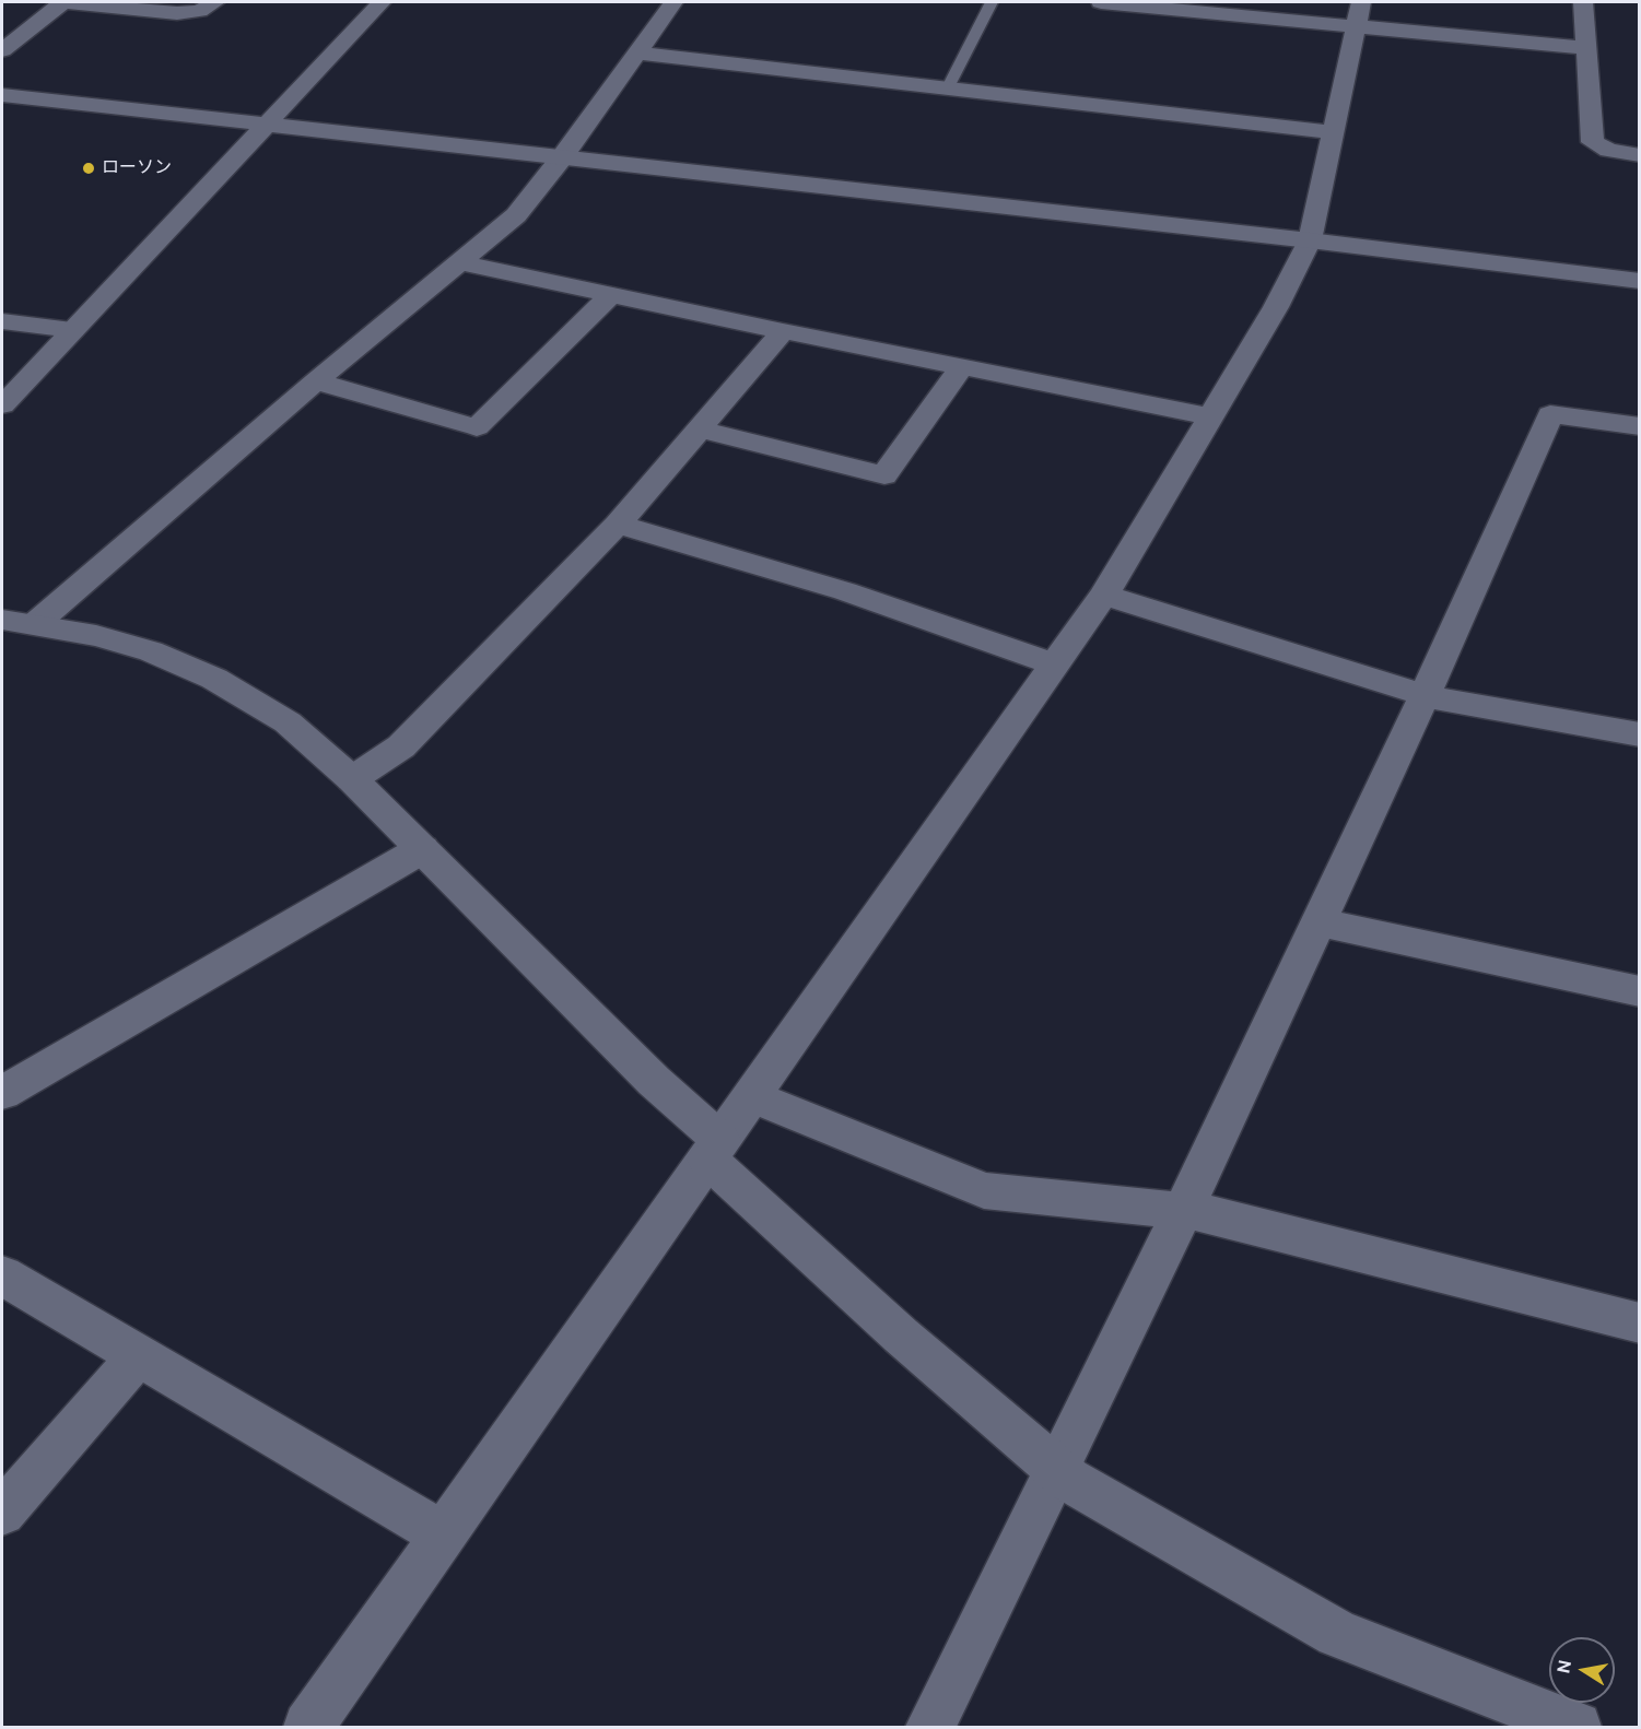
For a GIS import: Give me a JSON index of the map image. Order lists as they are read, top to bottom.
{
  "places": ["ローソン"],
  "north": "left"
}
